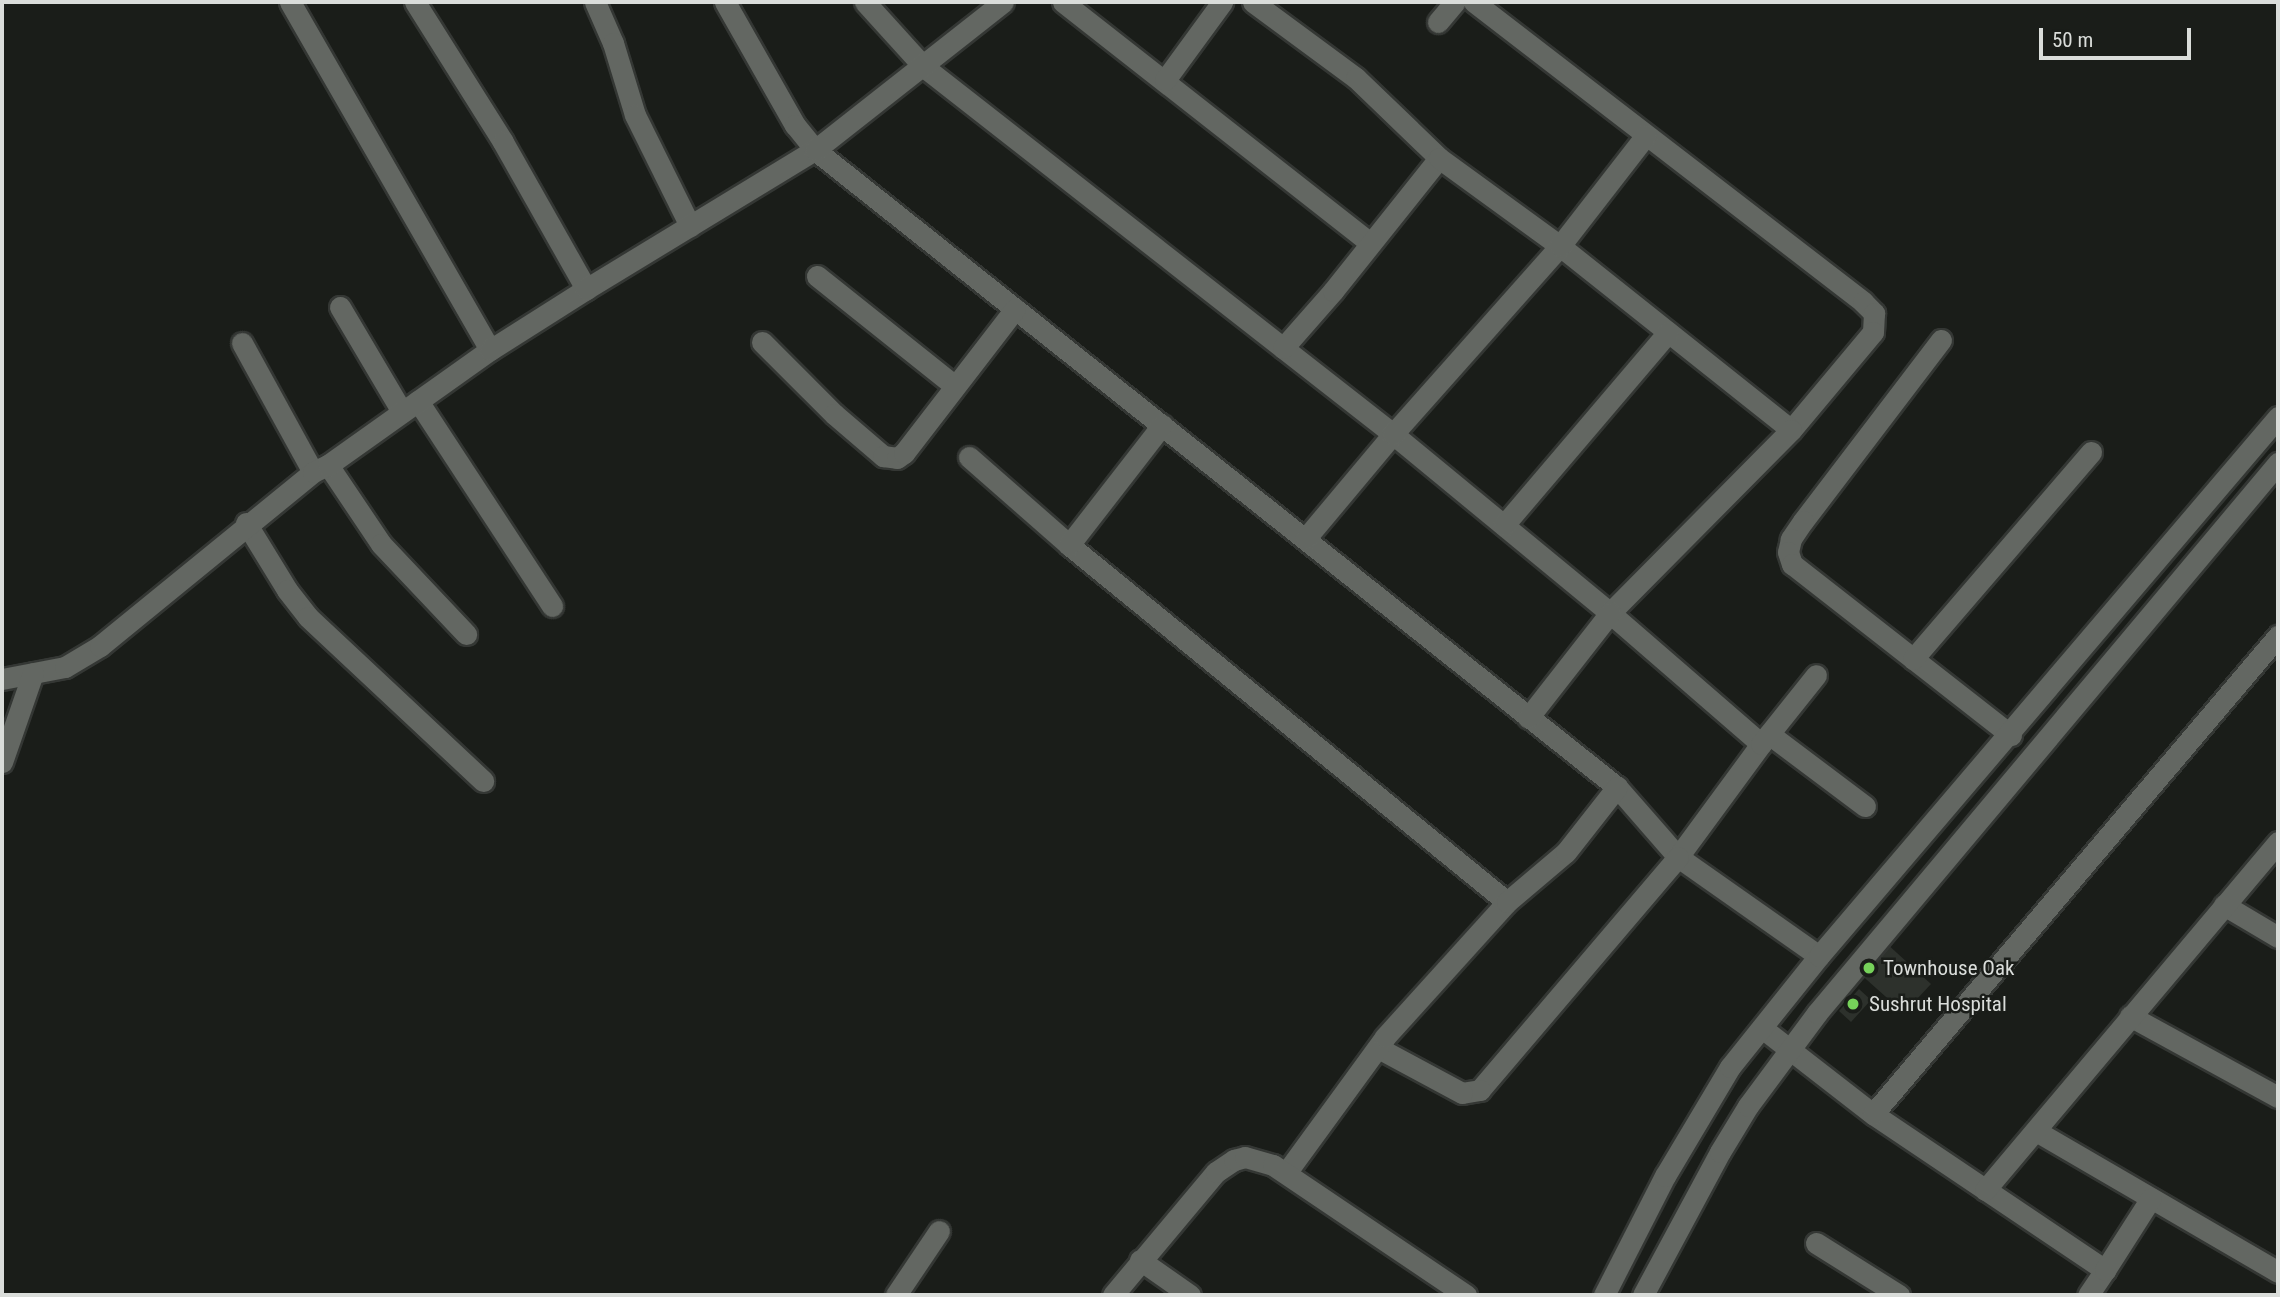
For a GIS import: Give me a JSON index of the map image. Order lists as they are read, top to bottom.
{
  "places": ["Townhouse Oak", "Sushrut Hospital"],
  "scale_bar": "50 m"
}
